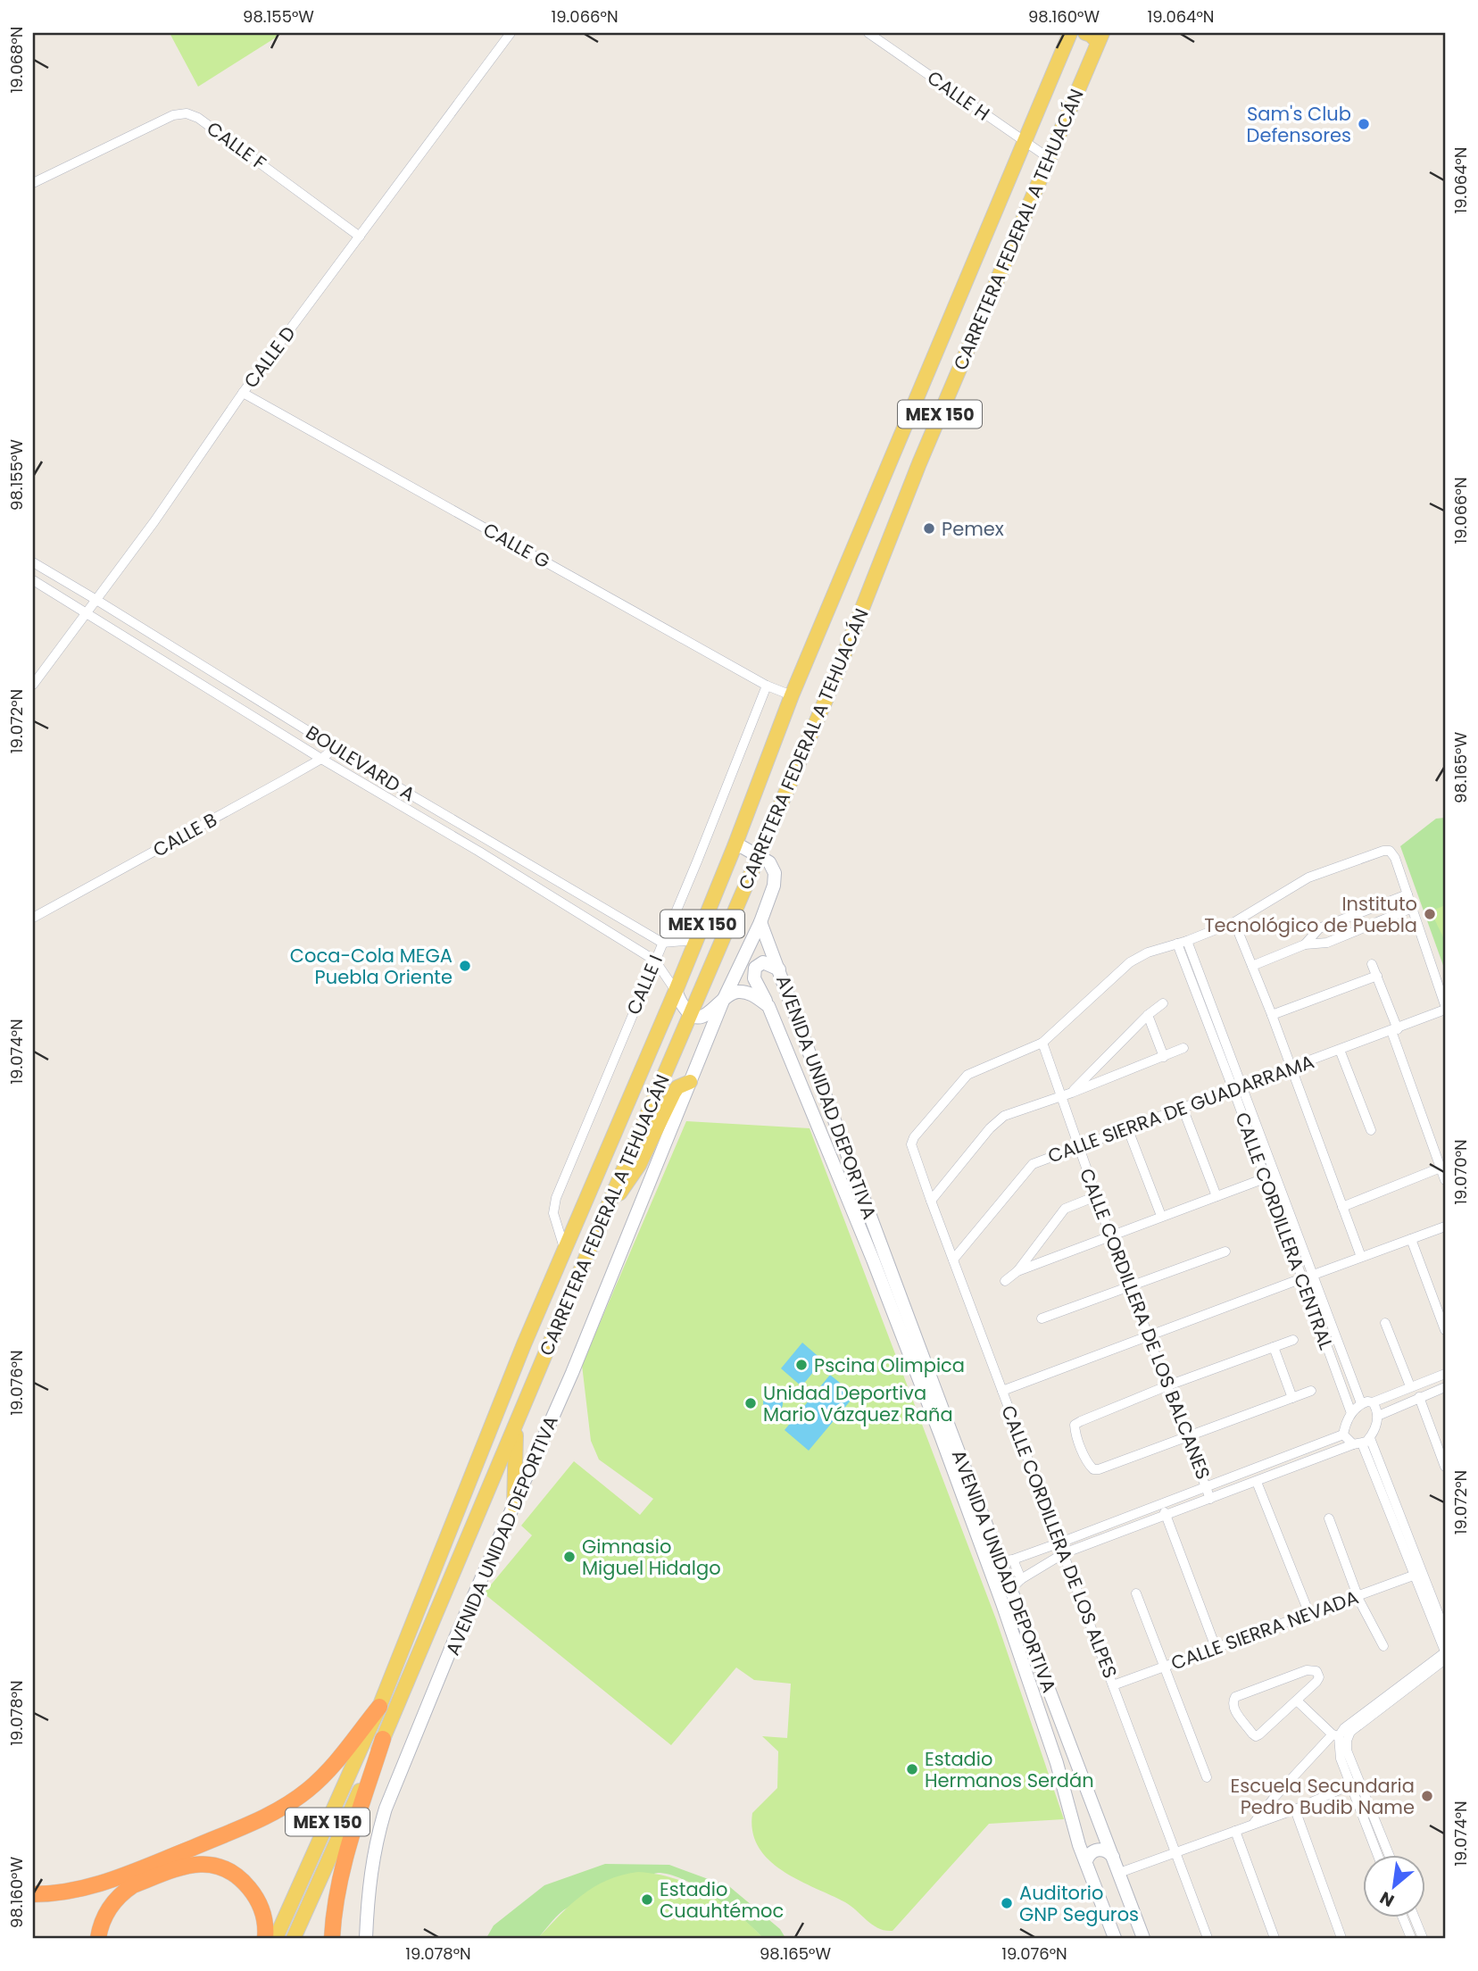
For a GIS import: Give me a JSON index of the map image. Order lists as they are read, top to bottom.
{
  "streets": {
    "main road": ["CARRETERA FEDERAL A TEHUACÁN", "MEX 150"],
    "street": [
      "CALLE H",
      "CALLE F",
      "CALLE D",
      "CALLE G",
      "BOULEVARD A",
      "CALLE B",
      "CALLE I",
      "AVENIDA UNIDAD DEPORTIVA",
      "CALLE SIERRA DE GUADARRAMA",
      "CALLE CORDILLERA CENTRAL",
      "CALLE CORDILLERA DE LOS BALCANES",
      "CALLE CORDILLERA DE LOS ALPES",
      "CALLE SIERRA NEVADA"
    ]
  },
  "crossings": [
    ["CALLE H", "CARRETERA FEDERAL A TEHUACÁN"],
    ["CALLE F", "CALLE D"],
    ["CARRETERA FEDERAL A TEHUACÁN", "MEX 150"],
    ["CARRETERA FEDERAL A TEHUACÁN", "CALLE G"],
    ["CARRETERA FEDERAL A TEHUACÁN", "BOULEVARD A"],
    ["CARRETERA FEDERAL A TEHUACÁN", "CALLE I"],
    ["CARRETERA FEDERAL A TEHUACÁN", "AVENIDA UNIDAD DEPORTIVA"],
    ["CALLE D", "CALLE G"],
    ["CALLE D", "BOULEVARD A"],
    ["CALLE G", "CALLE I"],
    ["BOULEVARD A", "CALLE B"],
    ["BOULEVARD A", "CALLE I"],
    ["CALLE SIERRA DE GUADARRAMA", "CALLE CORDILLERA CENTRAL"],
    ["CALLE SIERRA DE GUADARRAMA", "CALLE CORDILLERA DE LOS BALCANES"],
    ["CALLE SIERRA DE GUADARRAMA", "CALLE CORDILLERA DE LOS ALPES"],
    ["CALLE CORDILLERA DE LOS BALCANES", "CALLE CORDILLERA DE LOS ALPES"],
    ["CALLE CORDILLERA DE LOS ALPES", "CALLE SIERRA NEVADA"]
  ],
  "places": [
    "Sam's Club Defensores",
    "Pemex",
    "Instituto Tecnológico de Puebla",
    "Coca-Cola MEGA Puebla Oriente",
    "Pscina Olimpica",
    "Unidad Deportiva Mario Vázquez Raña",
    "Gimnasio Miguel Hidalgo",
    "Estadio Hermanos Serdán",
    "Escuela Secundaria Pedro Budib Name",
    "Estadio Cuauhtémoc",
    "Auditorio GNP Seguros"
  ],
  "north": "bottom left",
  "coordinates": [
    "98.155°W",
    "19.066°N",
    "98.160°W",
    "19.064°N",
    "19.068°N",
    "19.072°N",
    "98.165°W",
    "19.074°N",
    "19.070°N",
    "19.076°N",
    "19.078°N"
  ]
}
